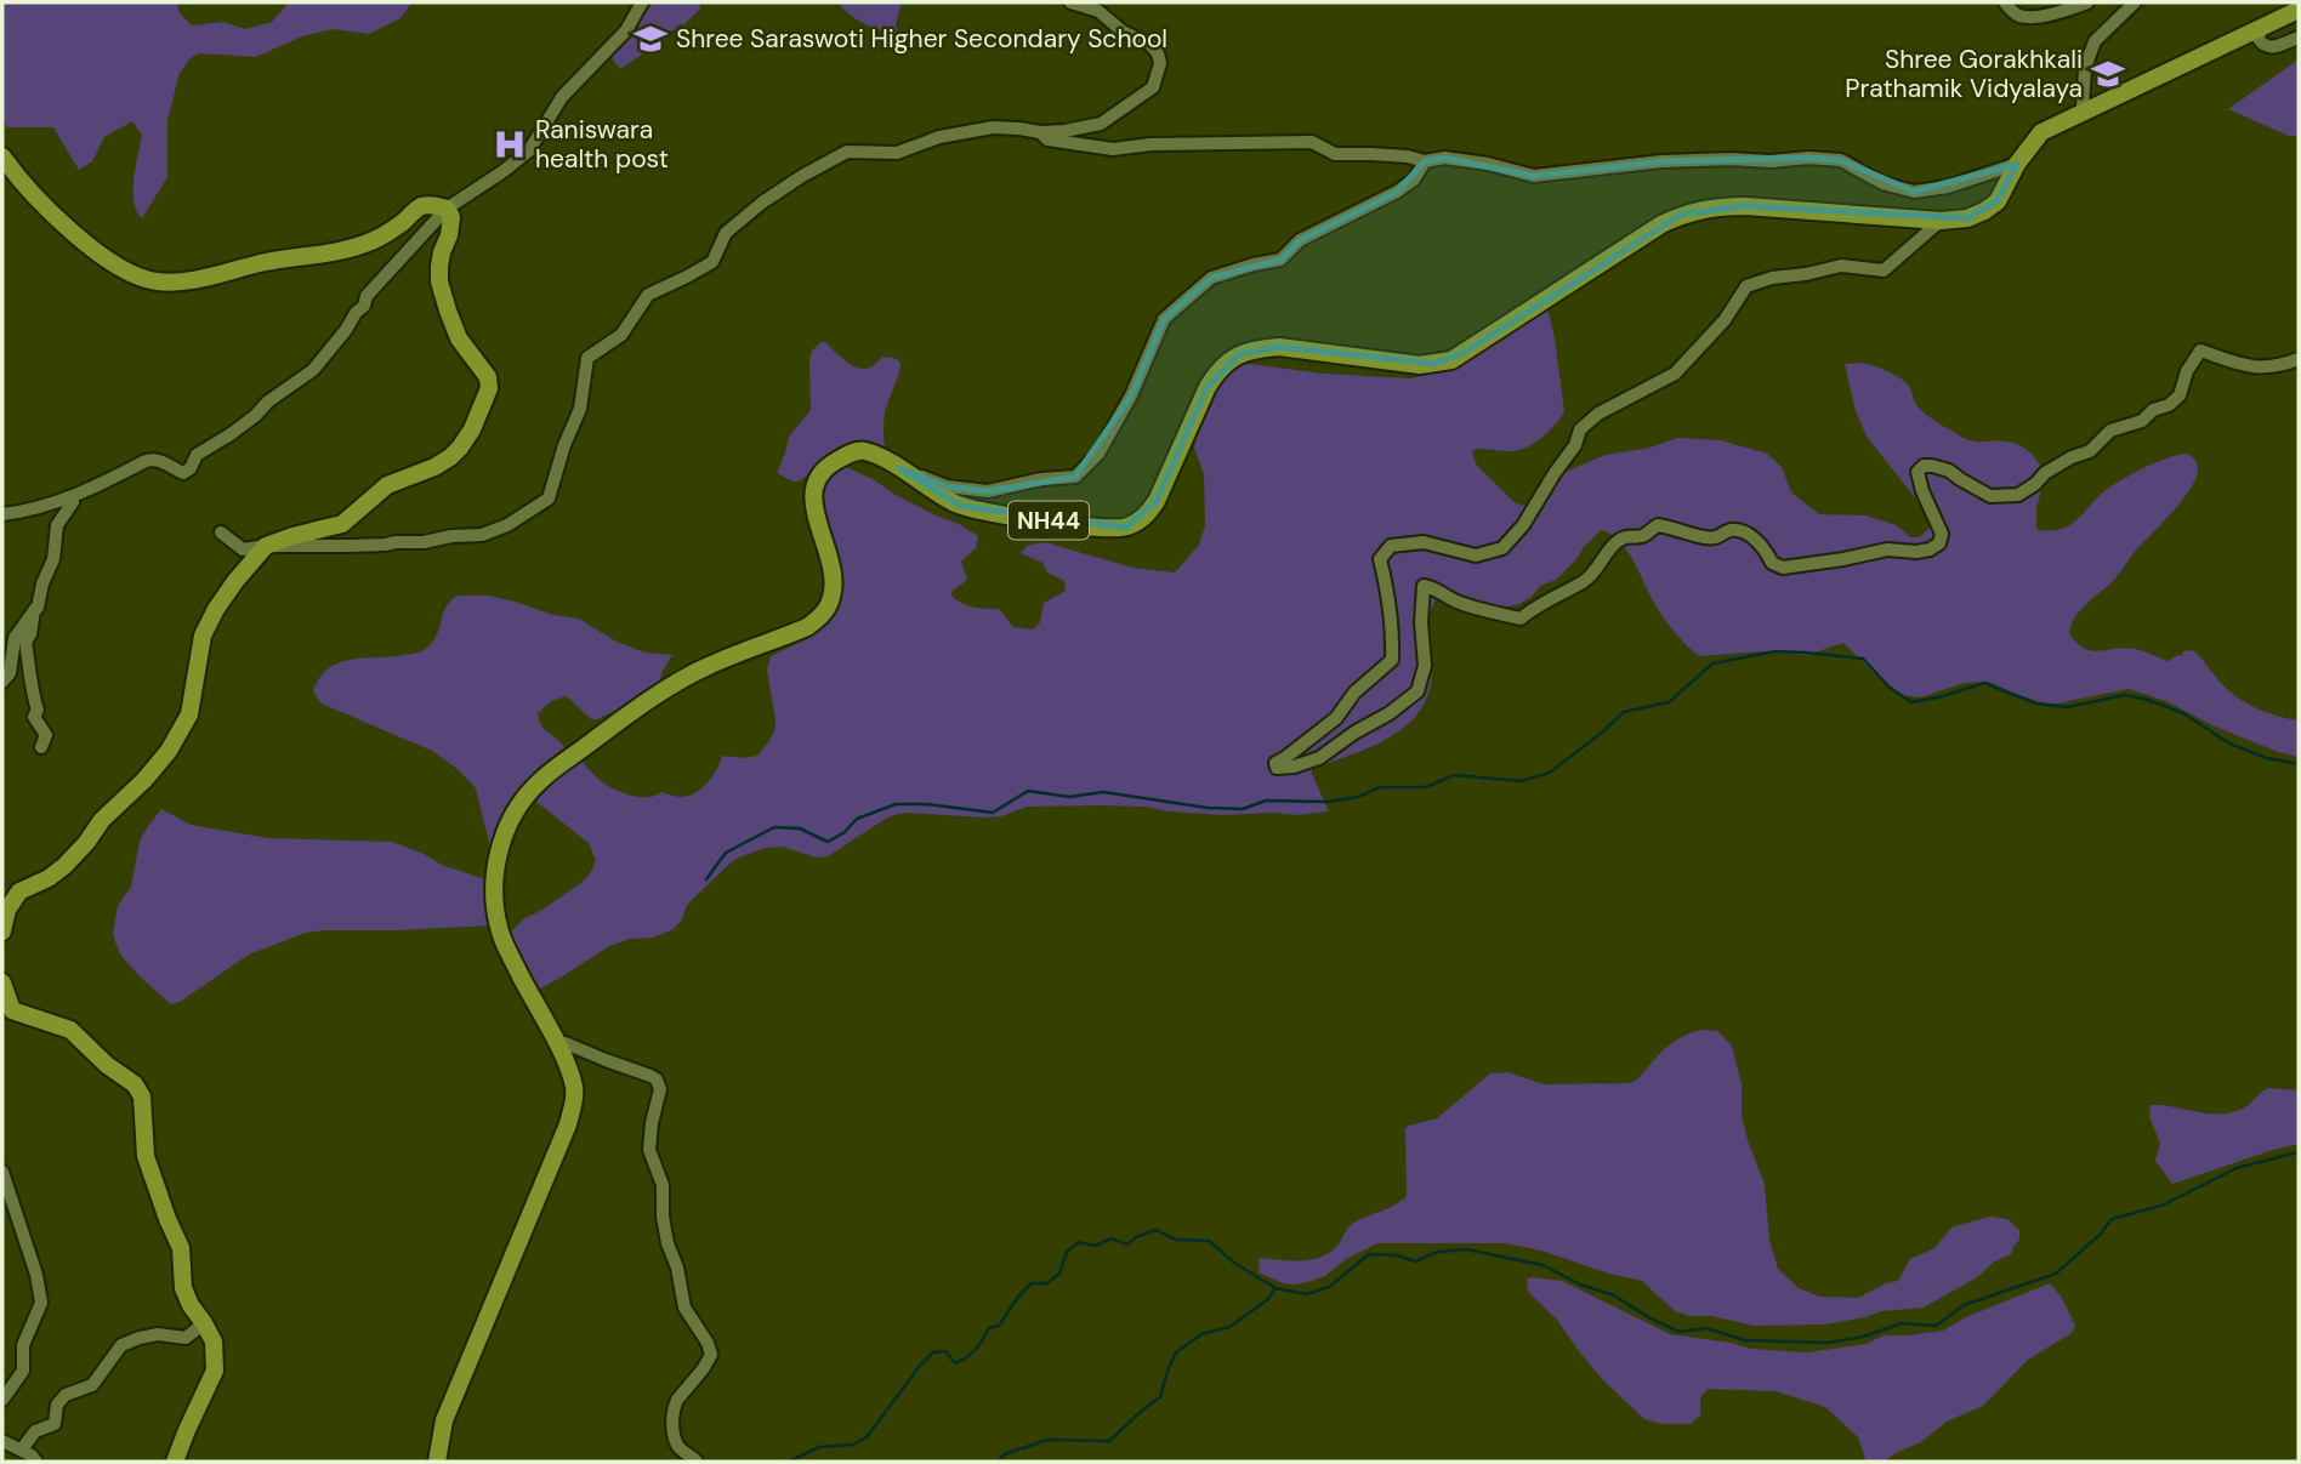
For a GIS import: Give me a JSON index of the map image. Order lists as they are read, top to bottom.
{
  "streets": {
    "main road": ["NH44"]
  },
  "places": {
    "school or university": ["Shree Saraswoti Higher Secondary School", "Shree Gorakhkali Prathamik Vidyalaya"],
    "hospital": ["Raniswara health post"]
  }
}
